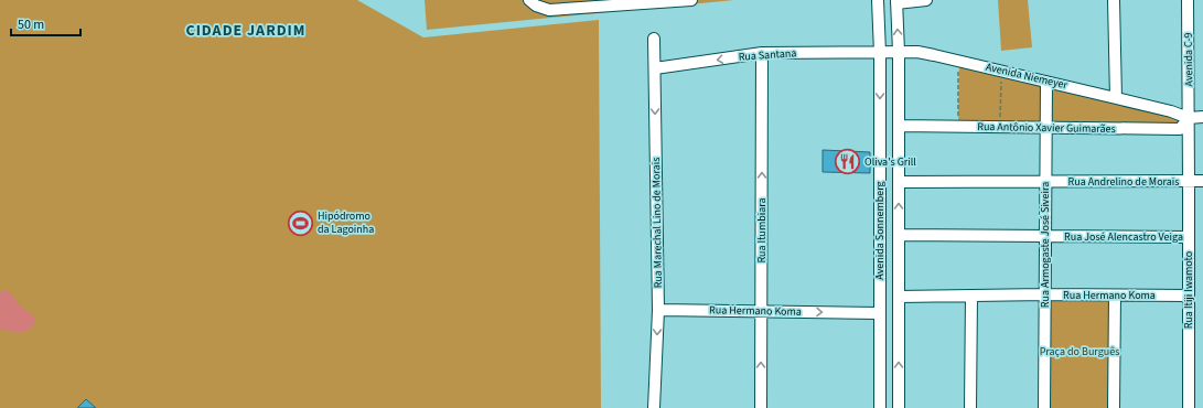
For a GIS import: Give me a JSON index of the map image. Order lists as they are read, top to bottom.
{
  "streets": {
    "street": [
      "Rua Santana",
      "Avenida C-9",
      "Avenida Niemeyer",
      "Rua Antônio Xavier Guimarães",
      "Rua Andrelino de Morais",
      "Rua Marechal Lino de Morais",
      "Rua Itumbiara",
      "Avenida Sonnemberg",
      "Rua José Alencastro Veiga",
      "Rua Armogaste José Siveira",
      "Rua Itiji Iwamoto",
      "Rua Hermano Koma"
    ]
  },
  "crossings": [
    ["Rua Santana", "Avenida Niemeyer"],
    ["Rua Santana", "Rua Marechal Lino de Morais"],
    ["Rua Santana", "Rua Itumbiara"],
    ["Rua Santana", "Avenida Sonnemberg"],
    ["Avenida C-9", "Avenida Niemeyer"],
    ["Avenida C-9", "Rua Antônio Xavier Guimarães"],
    ["Avenida C-9", "Rua Itiji Iwamoto"],
    ["Avenida Niemeyer", "Rua Antônio Xavier Guimarães"],
    ["Avenida Niemeyer", "Avenida Sonnemberg"],
    ["Avenida Niemeyer", "Rua Armogaste José Siveira"],
    ["Avenida Niemeyer", "Rua Itiji Iwamoto"],
    ["Rua Antônio Xavier Guimarães", "Avenida Sonnemberg"],
    ["Rua Antônio Xavier Guimarães", "Rua Armogaste José Siveira"],
    ["Rua Antônio Xavier Guimarães", "Rua Itiji Iwamoto"],
    ["Rua Andrelino de Morais", "Avenida Sonnemberg"],
    ["Rua Andrelino de Morais", "Rua Armogaste José Siveira"],
    ["Rua Andrelino de Morais", "Rua Itiji Iwamoto"],
    ["Rua Marechal Lino de Morais", "Rua Hermano Koma"],
    ["Rua Itumbiara", "Rua Hermano Koma"],
    ["Avenida Sonnemberg", "Rua José Alencastro Veiga"],
    ["Avenida Sonnemberg", "Rua Hermano Koma"],
    ["Rua José Alencastro Veiga", "Rua Armogaste José Siveira"],
    ["Rua José Alencastro Veiga", "Rua Itiji Iwamoto"],
    ["Rua Armogaste José Siveira", "Rua Hermano Koma"],
    ["Rua Itiji Iwamoto", "Rua Hermano Koma"]
  ],
  "one_way": ["Rua Marechal Lino de Morais", "Rua Itumbiara"],
  "districts": ["CIDADE JARDIM"],
  "parks": ["Praça do Burguês"],
  "places": {
    "restaurant": ["Oliva's Grill"],
    "sports": ["Hipódromo da Lagoinha"]
  },
  "scale_bar": "50 m"
}
